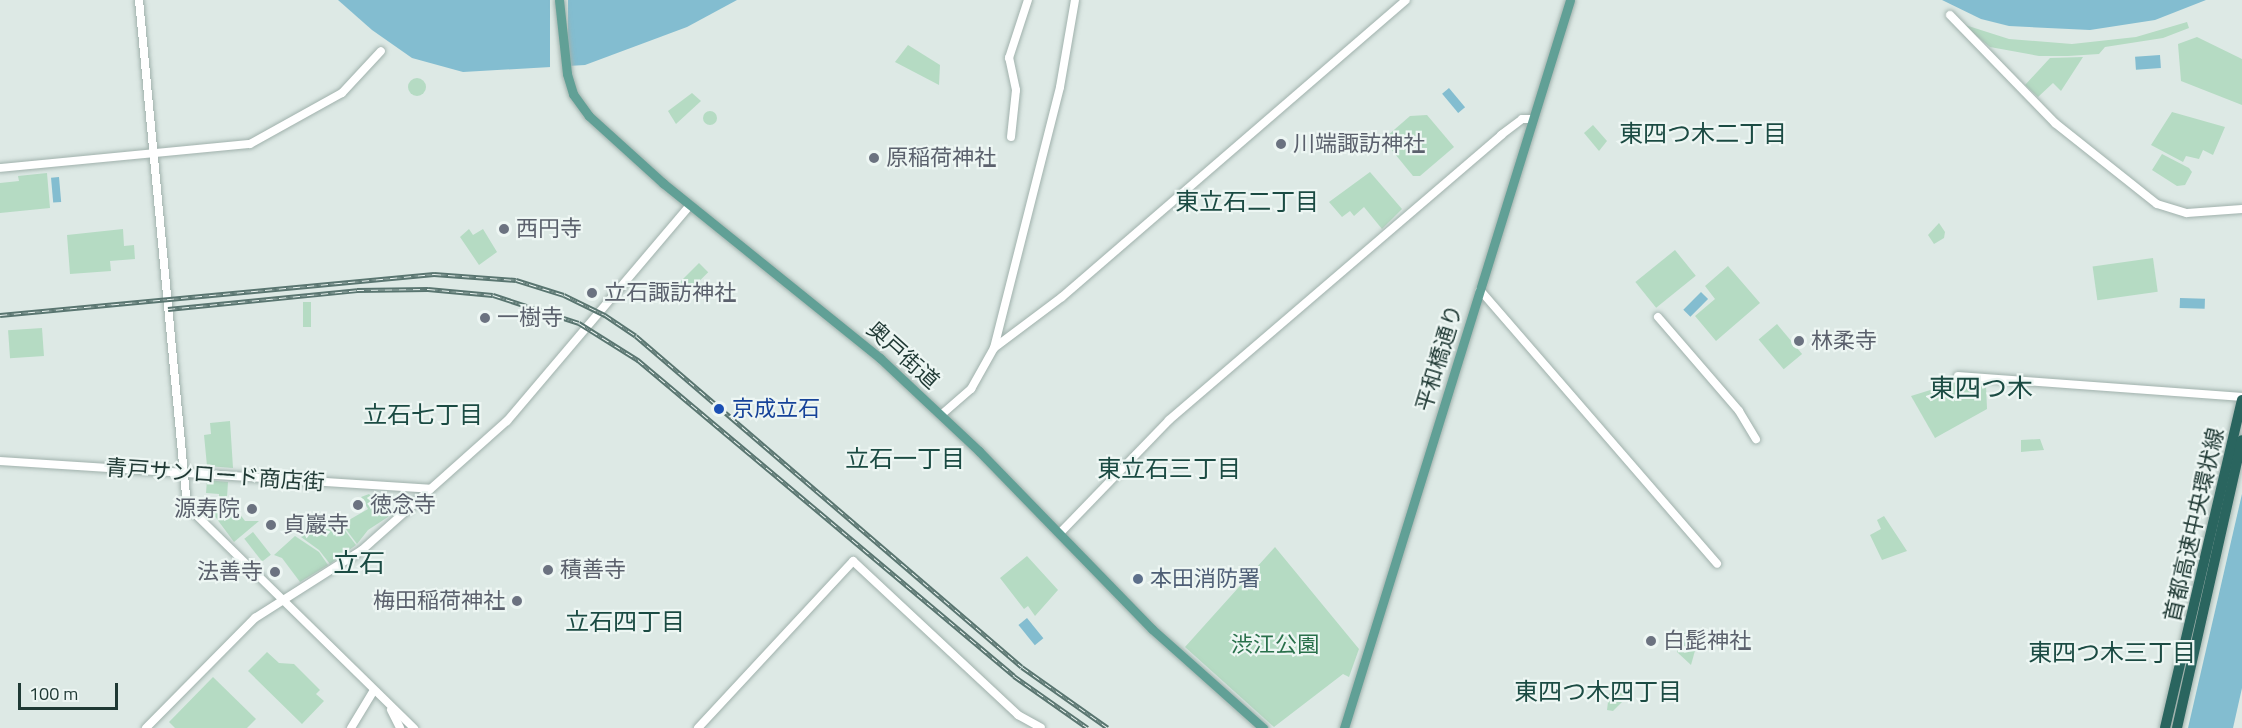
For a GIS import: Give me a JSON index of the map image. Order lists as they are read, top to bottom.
{
  "streets": {
    "highway": ["首都高速中央環状線"],
    "main road": ["奥戸街道", "平和橋通り"],
    "street": ["青戸サンロード商店街"]
  },
  "districts": [
    "東四つ木二丁目",
    "東立石二丁目",
    "東四つ木",
    "立石七丁目",
    "立石一丁目",
    "東立石三丁目",
    "立石",
    "立石四丁目",
    "東四つ木三丁目",
    "東四つ木四丁目"
  ],
  "parks": ["渋江公園"],
  "places": [
    "川端諏訪神社",
    "原稲荷神社",
    "西円寺",
    "立石諏訪神社",
    "一樹寺",
    "林柔寺",
    "京成立石",
    "徳念寺",
    "源寿院",
    "貞巖寺",
    "積善寺",
    "法善寺",
    "本田消防署",
    "梅田稲荷神社",
    "白髭神社"
  ],
  "scale_bar": "100 m"
}
